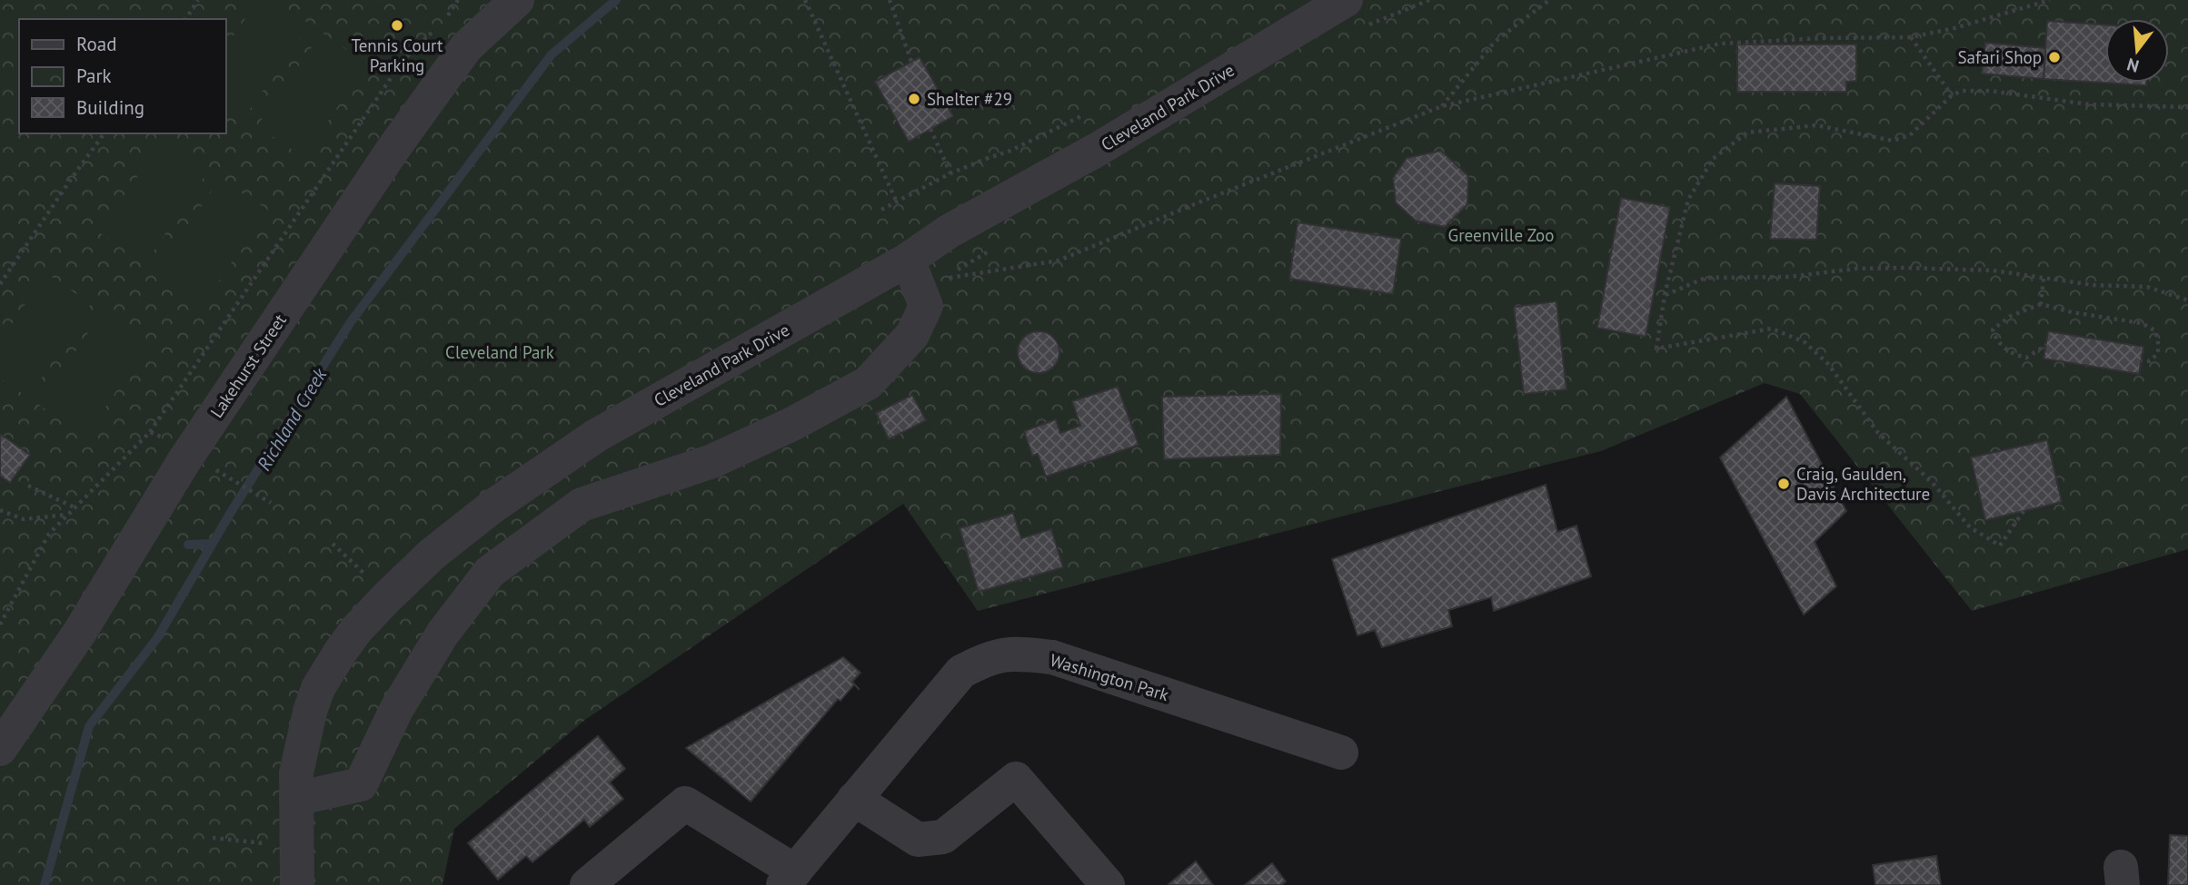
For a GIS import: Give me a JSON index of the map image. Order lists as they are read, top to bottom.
{
  "streets": {
    "street": ["Cleveland Park Drive", "Lakehurst Street", "Washington Park"]
  },
  "water": ["Richland Creek"],
  "parks": ["Greenville Zoo", "Cleveland Park"],
  "places": [
    "Tennis Court Parking",
    "Safari Shop",
    "Shelter #29",
    "Craig, Gaulden, Davis Architecture"
  ],
  "legend": ["Road", "Park", "Building"],
  "north": "bottom"
}
